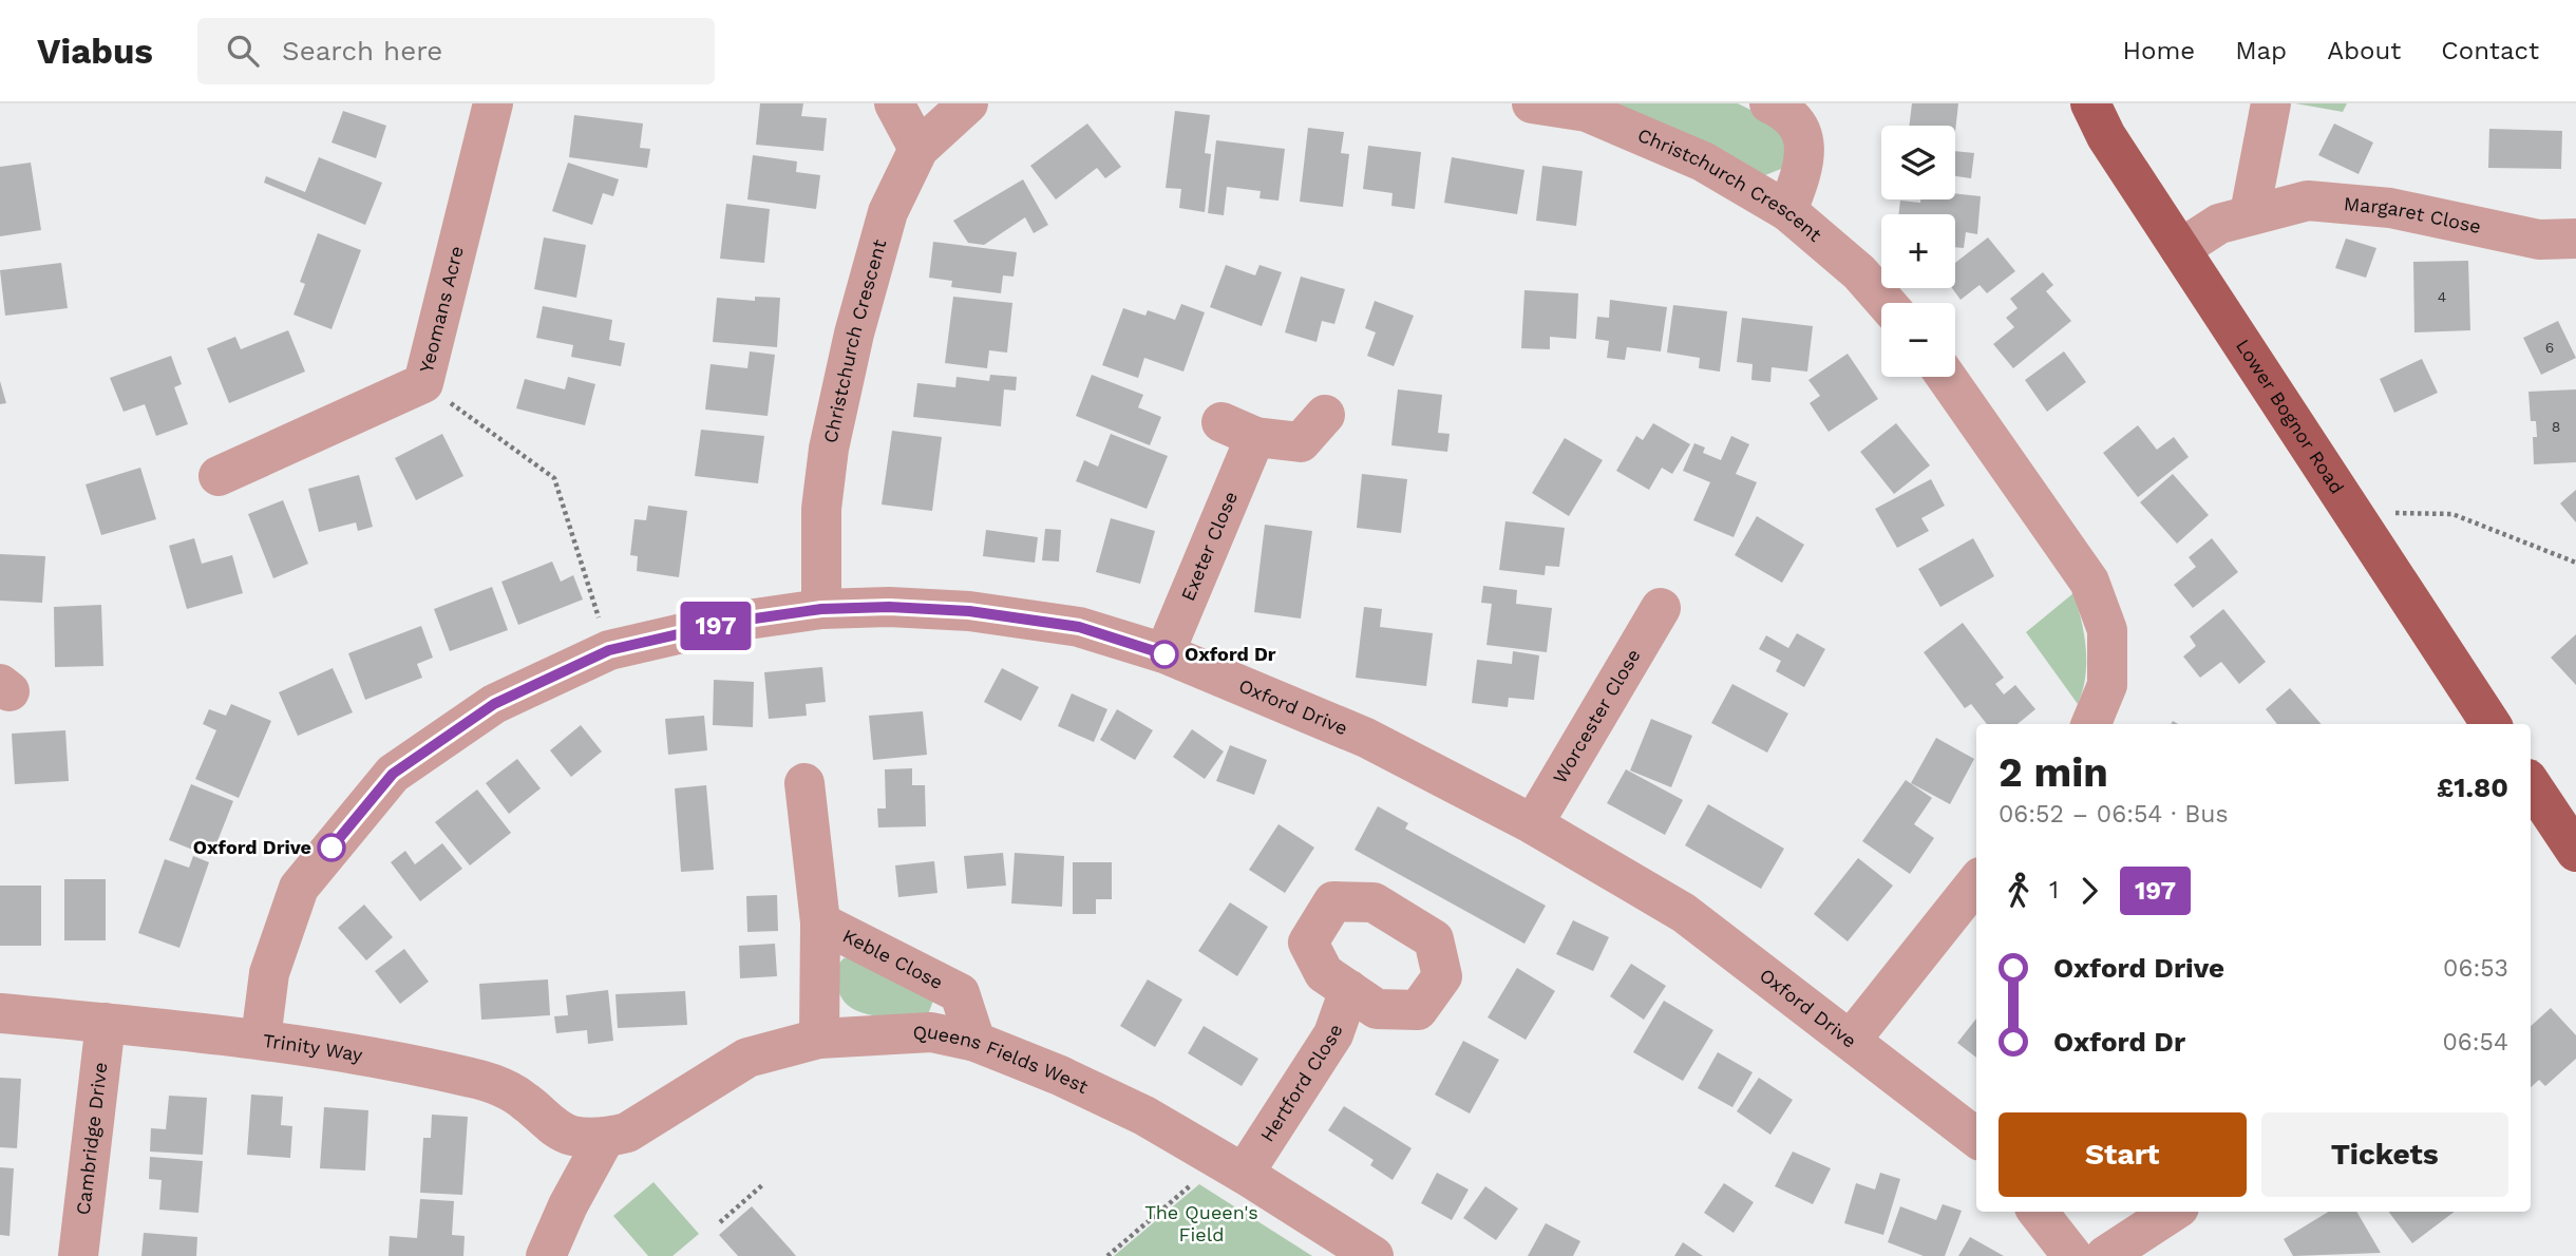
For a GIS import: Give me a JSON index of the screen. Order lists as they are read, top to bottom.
{
  "streets": {
    "main road": ["Lower Bognor Road"],
    "street": [
      "Christchurch Crescent",
      "Margaret Close",
      "Yeomans Acre",
      "Exeter Close",
      "Oxford Drive",
      "Worcester Close",
      "Keble Close",
      "Trinity Way",
      "Queens Fields West",
      "Hertford Close",
      "Cambridge Drive"
    ]
  },
  "crossings": [
    ["Christchurch Crescent", "Oxford Drive"],
    ["Margaret Close", "Lower Bognor Road"],
    ["Exeter Close", "Oxford Drive"],
    ["Oxford Drive", "Worcester Close"],
    ["Oxford Drive", "Trinity Way"],
    ["Keble Close", "Queens Fields West"],
    ["Trinity Way", "Queens Fields West"],
    ["Trinity Way", "Cambridge Drive"],
    ["Queens Fields West", "Hertford Close"]
  ],
  "parks": ["The Queen's Field"],
  "places": ["Oxford Dr", "Oxford Drive"],
  "lines": ["bus line 197"],
  "house_numbers": ["4", "6", "8"],
  "page": {
    "header": "Viabus",
    "search": "Search here",
    "nav": [
      "Home",
      "Map",
      "About",
      "Contact"
    ],
    "on_map": "197",
    "map_buttons": ["+", "−"],
    "heading": ["2 min", "06:52 – 06:54 · Bus", "£1.80"],
    "legs": ["1", "197"],
    "list": [
      {
        "name": "Oxford Drive",
        "value": "06:53"
      },
      {
        "name": "Oxford Dr",
        "value": "06:54"
      }
    ],
    "buttons": ["Start", "Tickets"]
  }
}
